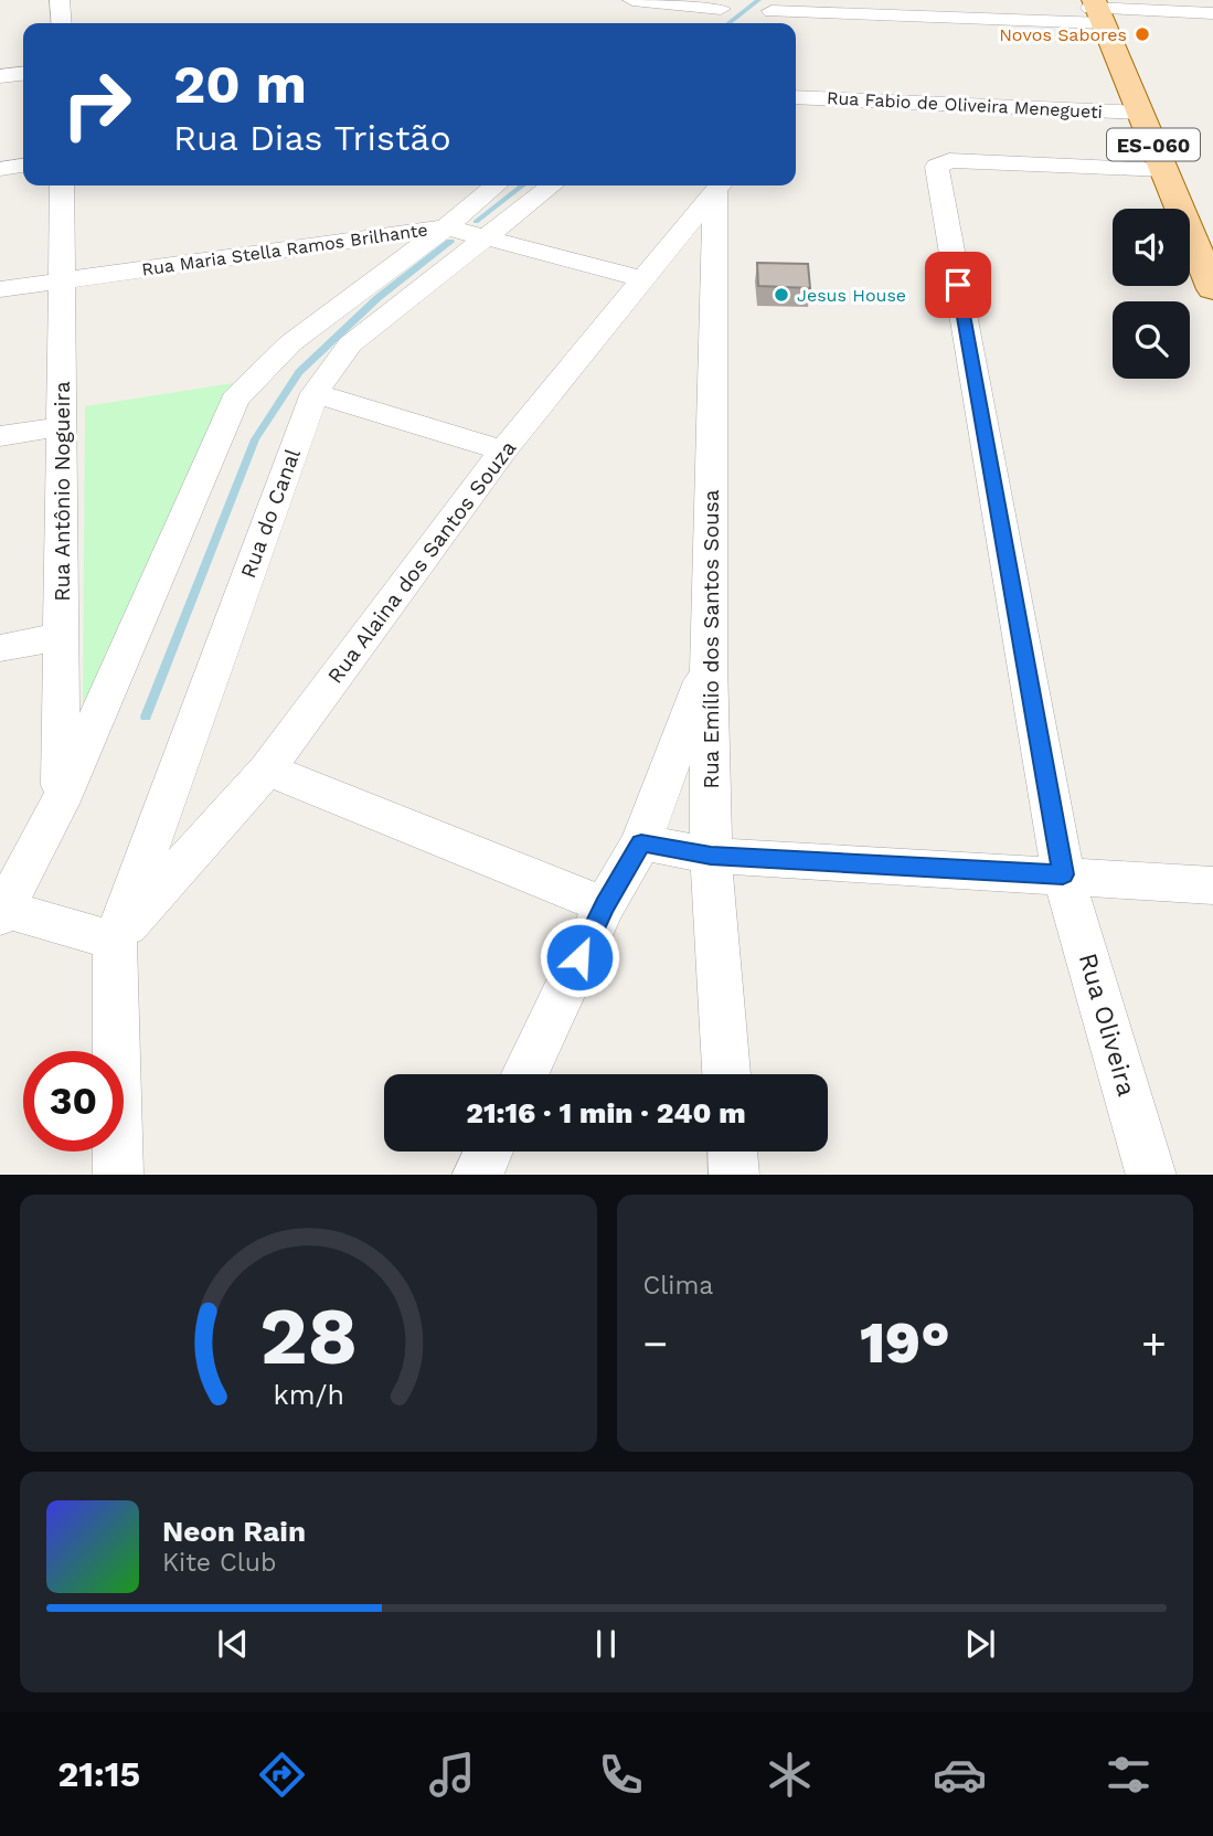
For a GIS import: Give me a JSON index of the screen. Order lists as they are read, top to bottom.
{
  "streets": {
    "main road": ["ES-060"],
    "street": [
      "Rua Fabio de Oliveira Menegueti",
      "Rua Maria Stella Ramos Brilhante",
      "Rua Antônio Nogueira",
      "Rua do Canal",
      "Rua Alaina dos Santos Souza",
      "Rua Emílio dos Santos Sousa",
      "Rua Oliveira"
    ]
  },
  "crossings": [
    ["Rua Fabio de Oliveira Menegueti", "ES-060"],
    ["ES-060", "Rua Oliveira"],
    ["Rua Maria Stella Ramos Brilhante", "Rua Antônio Nogueira"],
    ["Rua Maria Stella Ramos Brilhante", "Rua do Canal"],
    ["Rua Maria Stella Ramos Brilhante", "Rua Alaina dos Santos Souza"],
    ["Rua do Canal", "Rua Alaina dos Santos Souza"]
  ],
  "places": ["Novos Sabores", "Jesus House"],
  "page": {
    "turn": ["20 m", "Rua Dias Tristão"],
    "limit": "30",
    "trip": "21:16 · 1 min · 240 m",
    "tile": "Clima",
    "heat": ["−", "19°", "+"],
    "song": ["Neon Rain", "Kite Club"],
    "tabs": "21:15",
    "gauge": ["28", "km/h"]
  }
}
